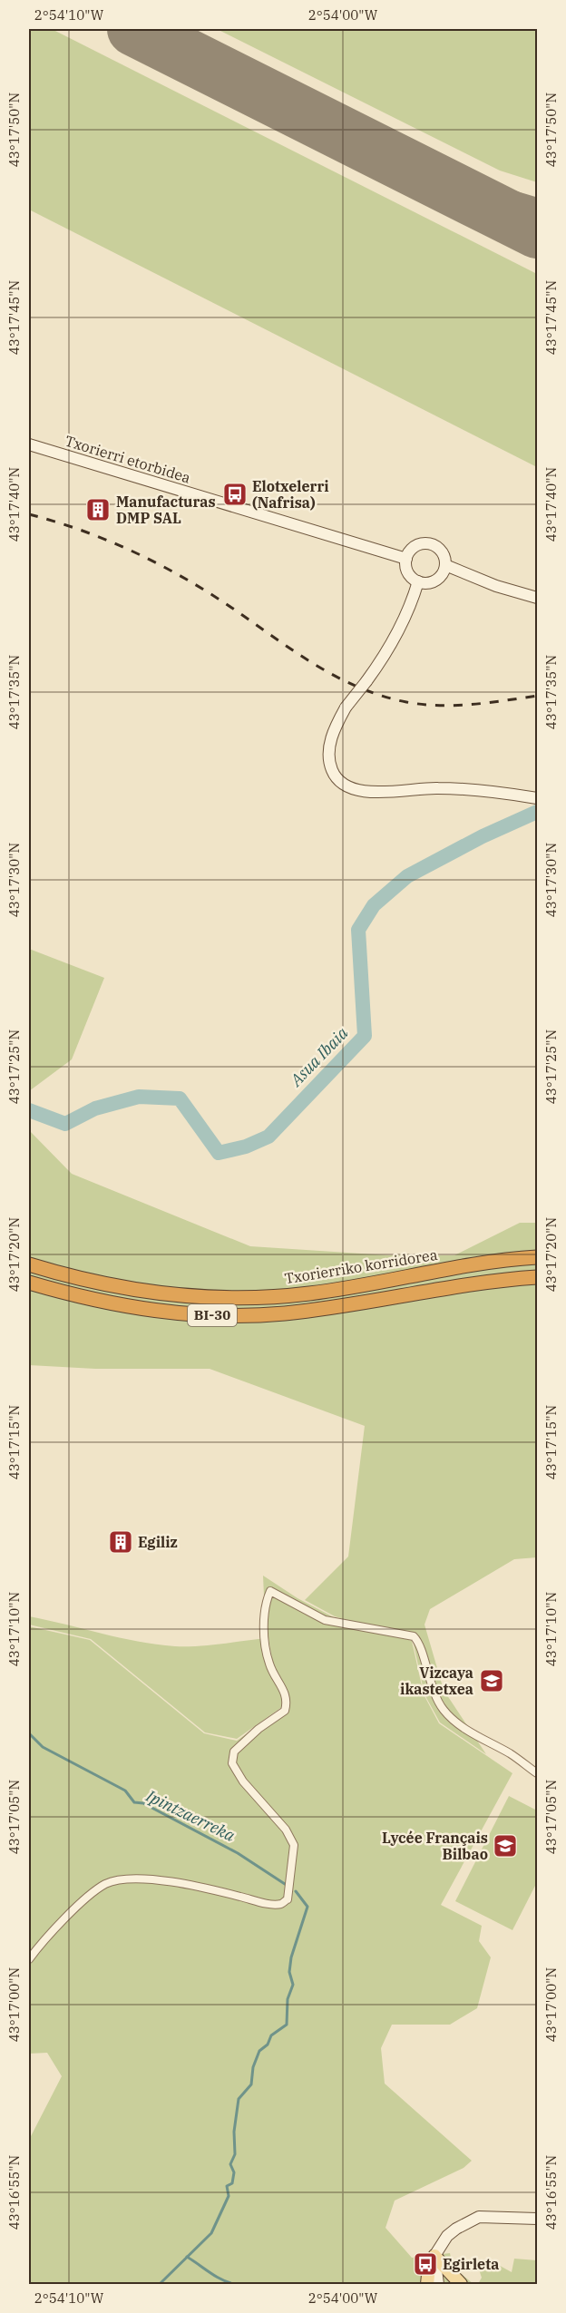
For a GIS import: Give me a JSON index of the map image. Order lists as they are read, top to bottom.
{
  "streets": {
    "highway": ["Txorierriko korridorea", "BI-30"],
    "street": ["Txorierri etorbidea"]
  },
  "water": ["Asua Ibaia", "Ipintzaerreka"],
  "places": {
    "bus stop": ["Elotxelerri (Nafrisa)", "Egirleta"],
    "building": ["Manufacturas DMP SAL", "Egiliz"],
    "school or university": ["Vizcaya ikastetxea", "Lycée Français Bilbao"]
  },
  "coordinates": [
    "2°54'10\"W",
    "2°54'00\"W",
    "43°17'50\"N",
    "43°17'45\"N",
    "43°17'40\"N",
    "43°17'35\"N",
    "43°17'30\"N",
    "43°17'25\"N",
    "43°17'20\"N",
    "43°17'15\"N",
    "43°17'10\"N",
    "43°17'05\"N",
    "43°17'00\"N",
    "43°16'55\"N"
  ]
}
